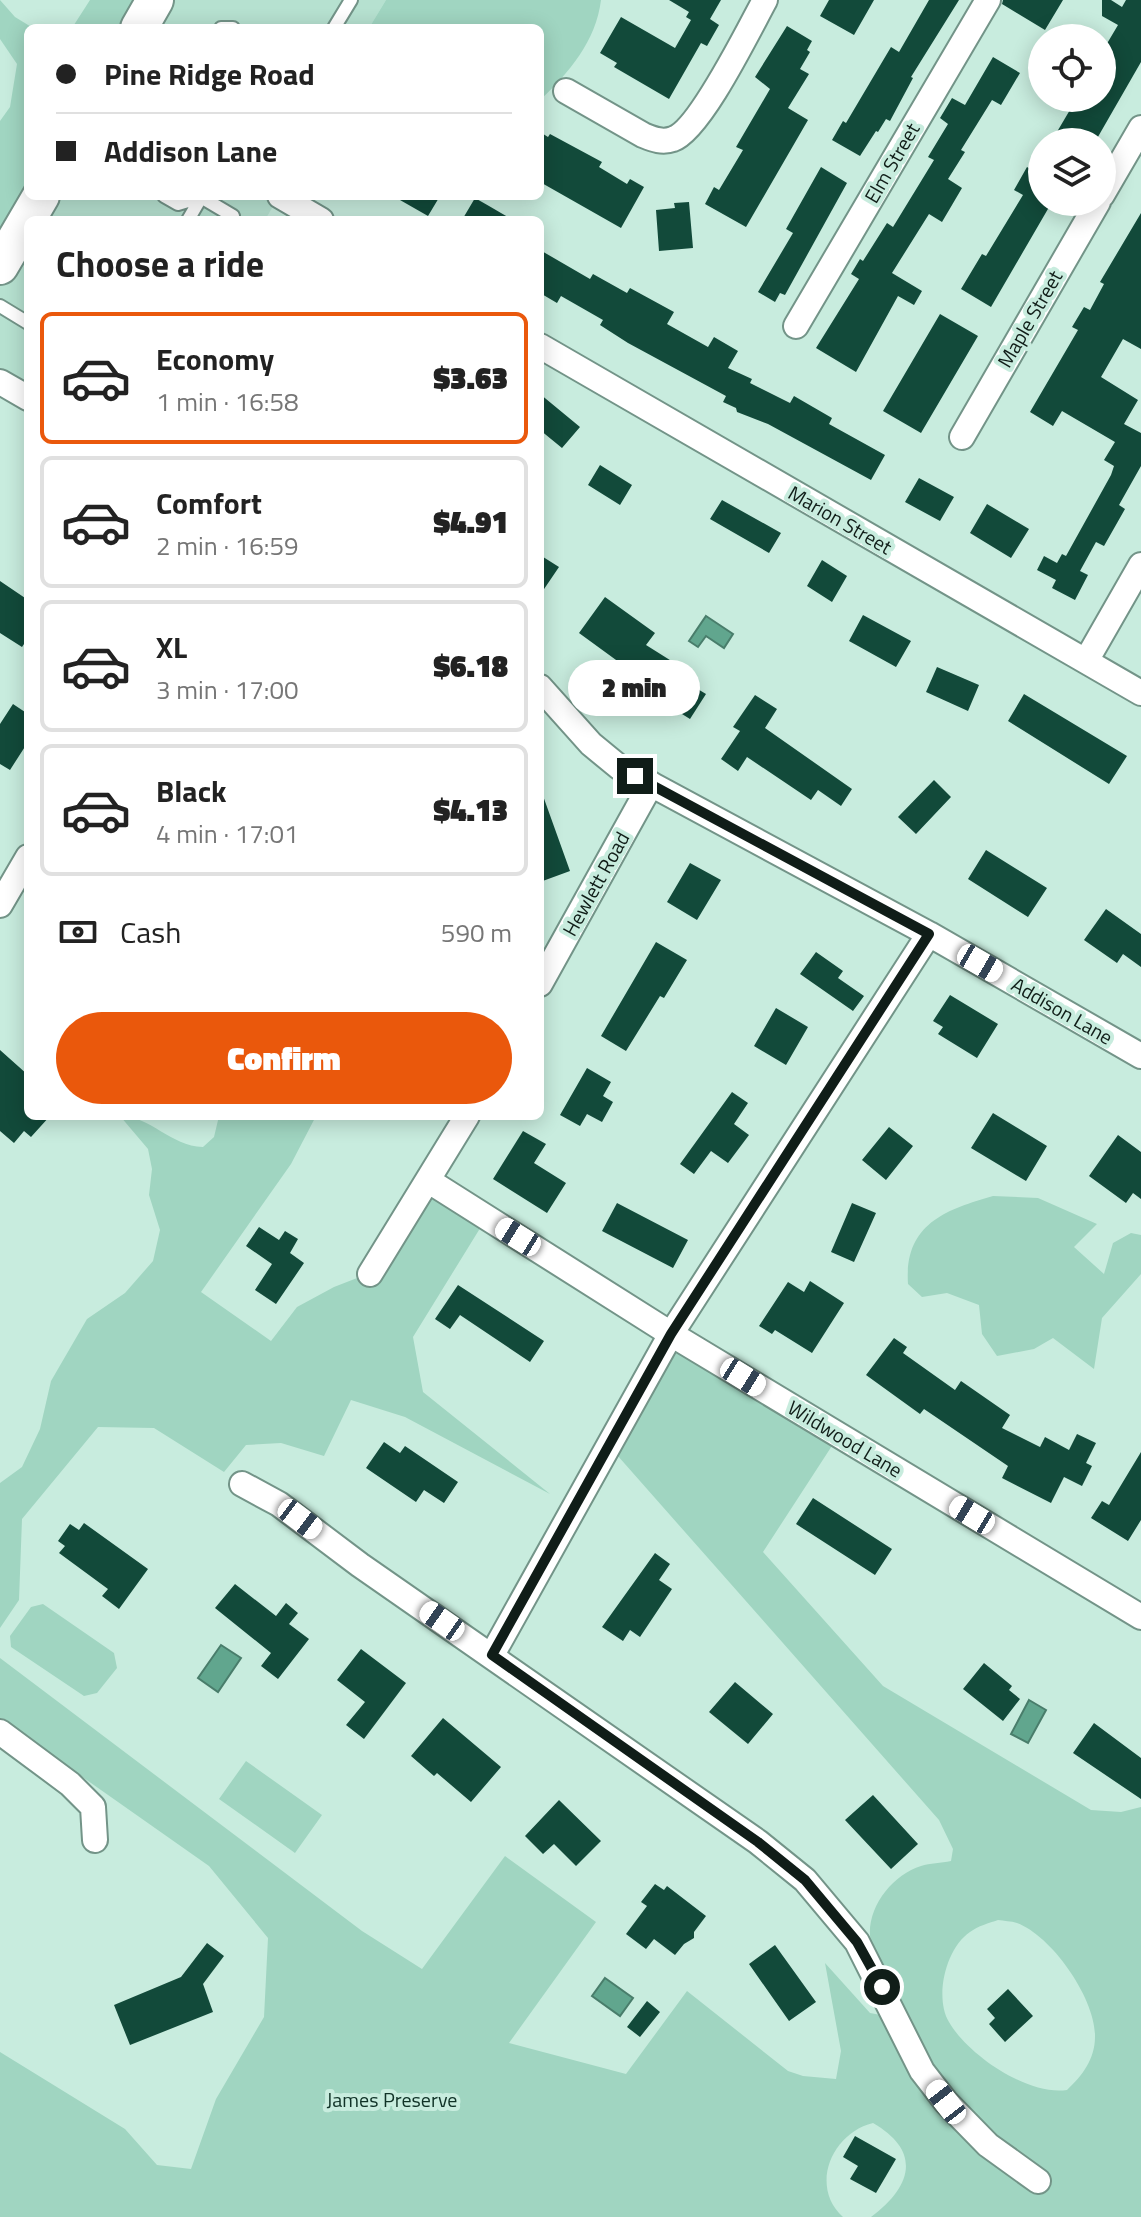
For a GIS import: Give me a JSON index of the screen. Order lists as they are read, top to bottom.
{
  "streets": {
    "street": [
      "Elm Street",
      "Maple Street",
      "Marion Street",
      "Hewlett Road",
      "Addison Lane",
      "Wildwood Lane"
    ]
  },
  "crossings": [
    ["Hewlett Road", "Addison Lane"]
  ],
  "parks": ["James Preserve"],
  "page": {
    "banner": ["Pine Ridge Road", "Addison Lane"],
    "heading": "Choose a ride",
    "list": [
      {
        "name": "Economy",
        "note": "1 min · 16:58",
        "value": "$3.63"
      },
      {
        "name": "Comfort",
        "note": "2 min · 16:59",
        "value": "$4.91"
      },
      {
        "name": "XL",
        "note": "3 min · 17:00",
        "value": "$6.18"
      },
      {
        "name": "Black",
        "note": "4 min · 17:01",
        "value": "$4.13"
      }
    ],
    "bubble": "2 min",
    "pay": ["Cash", "590 m"],
    "buttons": "Confirm"
  }
}
